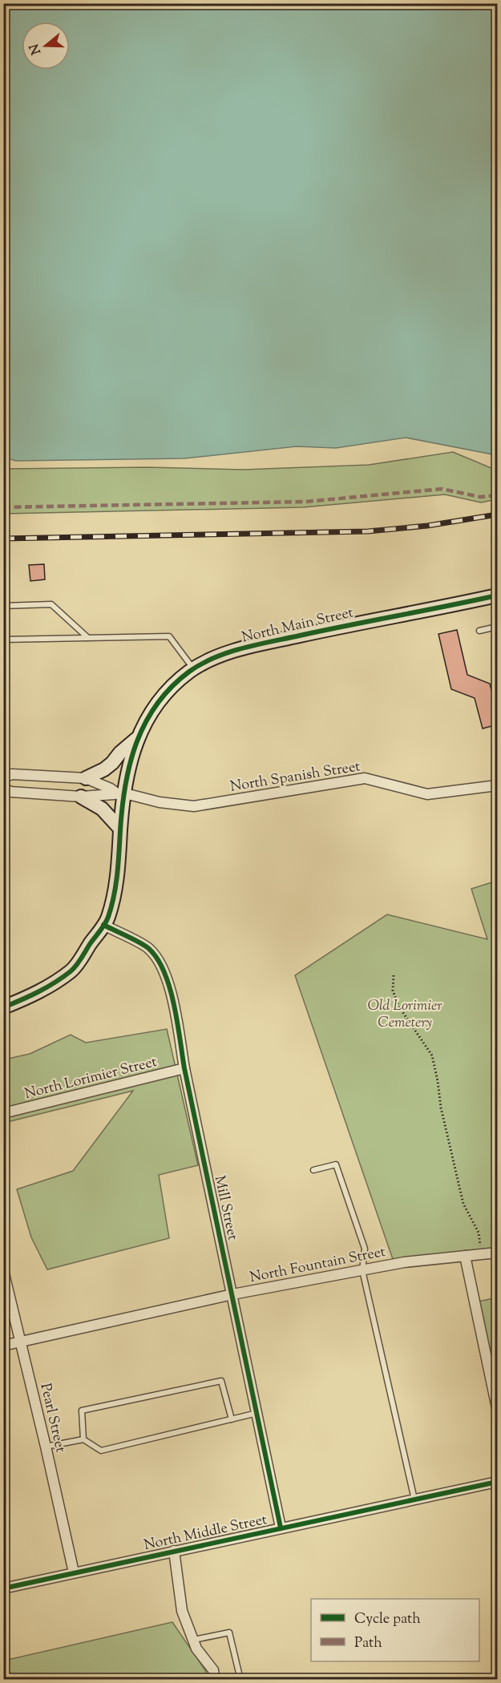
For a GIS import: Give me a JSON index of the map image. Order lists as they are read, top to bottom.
{
  "streets": {
    "main road": ["North Main Street"],
    "street": [
      "North Spanish Street",
      "North Lorimier Street",
      "Mill Street",
      "North Fountain Street",
      "Pearl Street",
      "North Middle Street"
    ]
  },
  "crossings": [
    ["North Main Street", "North Spanish Street"],
    ["North Main Street", "Mill Street"],
    ["North Lorimier Street", "Mill Street"],
    ["Mill Street", "North Fountain Street"],
    ["Mill Street", "North Middle Street"],
    ["North Fountain Street", "Pearl Street"],
    ["Pearl Street", "North Middle Street"]
  ],
  "parks": ["Old Lorimier Cemetery"],
  "legend": ["Cycle path", "Path"],
  "north": "left"
}
